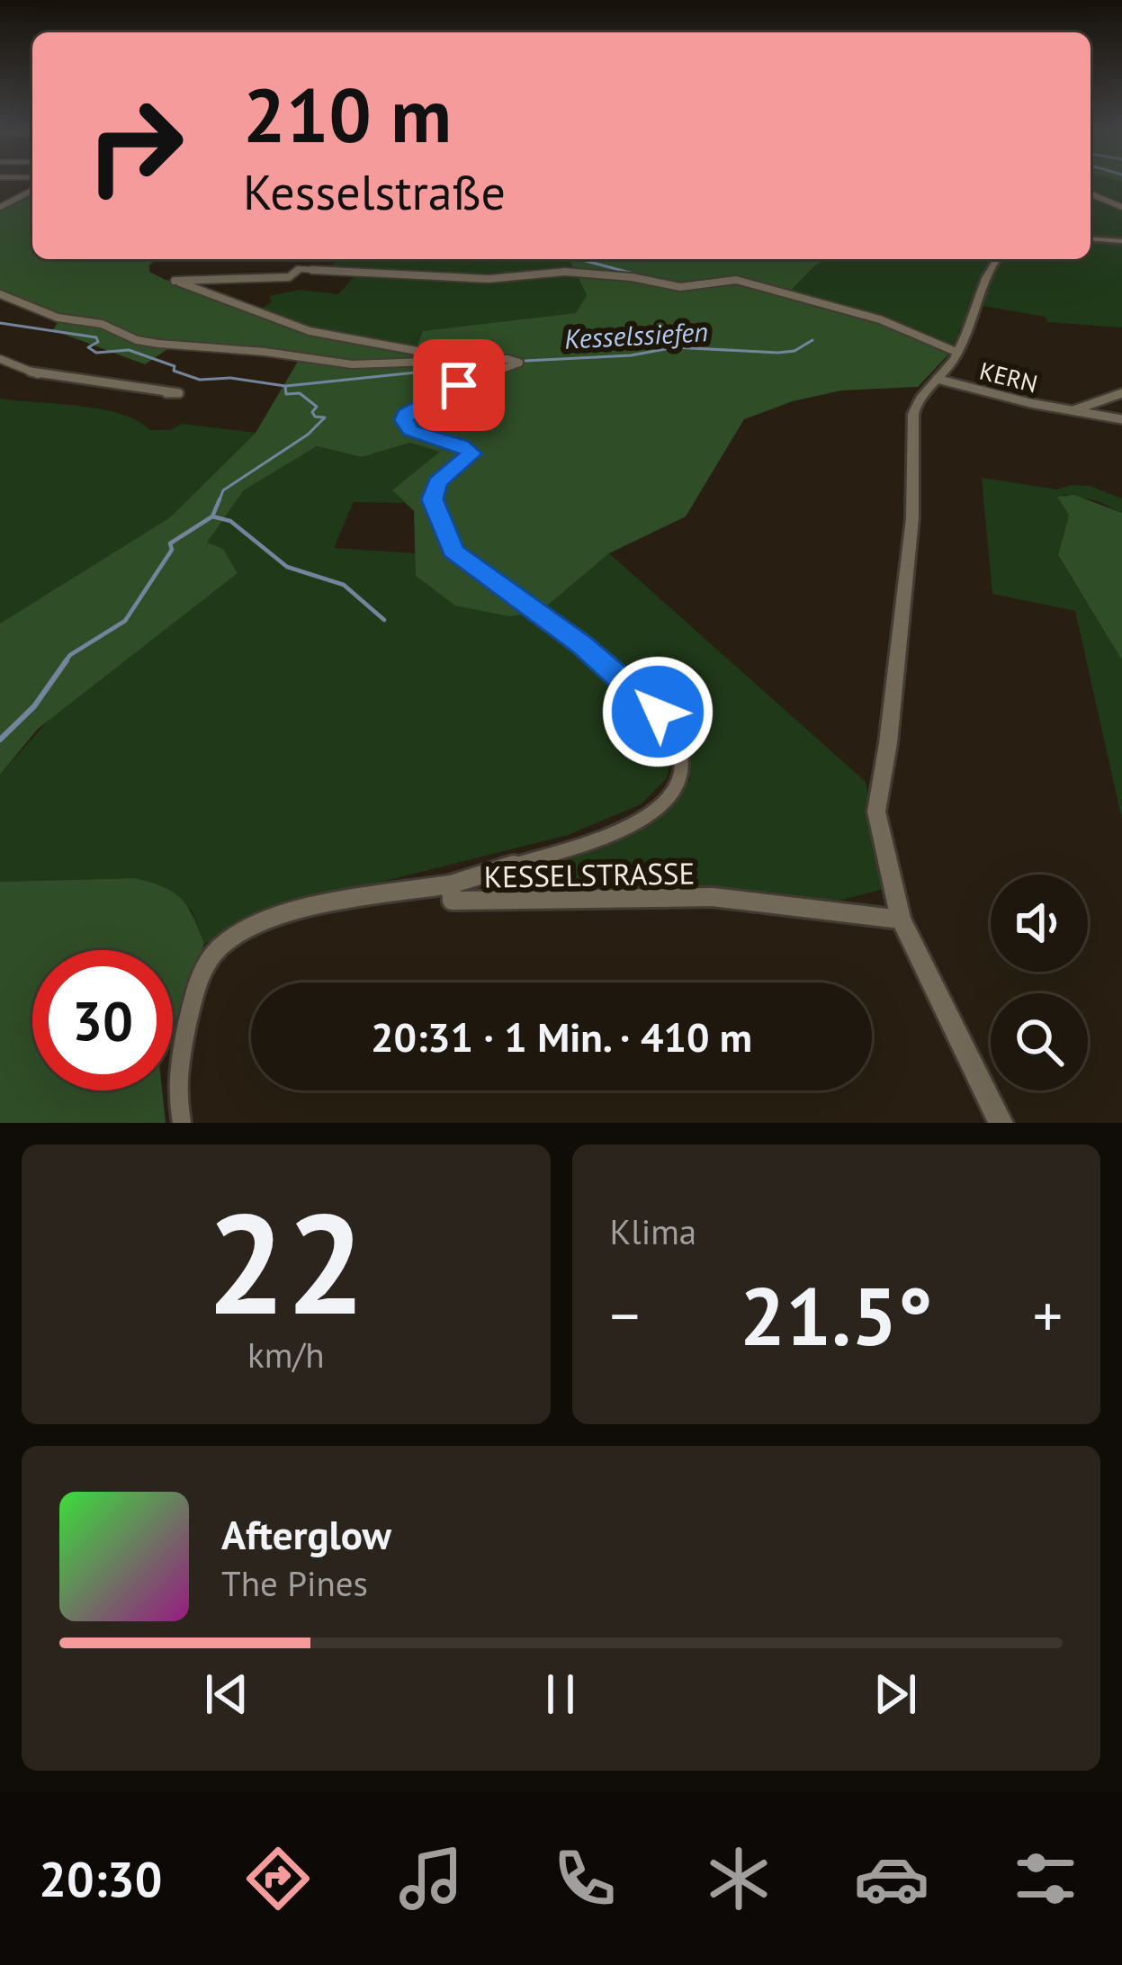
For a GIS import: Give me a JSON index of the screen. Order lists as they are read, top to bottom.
{
  "streets": {
    "street": ["KERN", "KESSELSTRASSE"]
  },
  "water": ["Kesselssiefen"],
  "page": {
    "turn": ["210 m", "Kesselstraße"],
    "limit": "30",
    "trip": "20:31 · 1 Min. · 410 m",
    "tile": [
      ["22", "km/h"],
      "Klima"
    ],
    "heat": ["−", "21.5°", "+"],
    "song": ["Afterglow", "The Pines"],
    "tabs": "20:30"
  }
}
